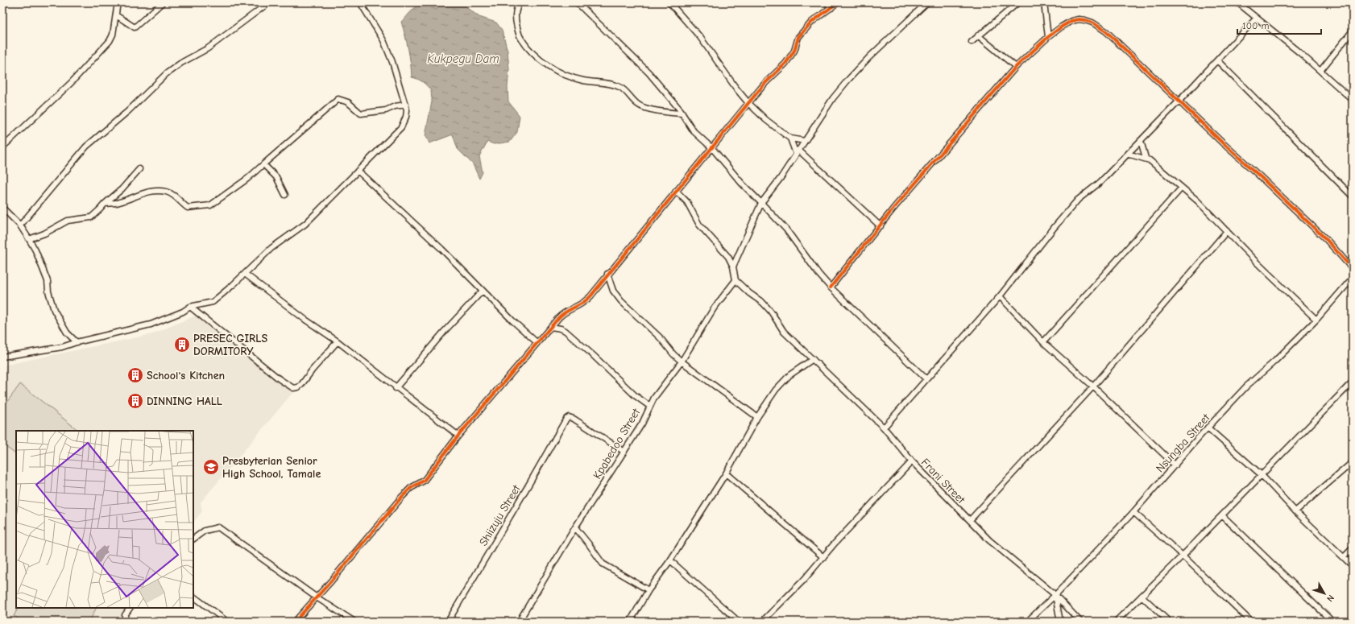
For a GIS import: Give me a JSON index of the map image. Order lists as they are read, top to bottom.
{
  "streets": {
    "street": [
      "Nsungba Street",
      "Kpabedoo Street",
      "Frani Street",
      "Shiizuju Street"
    ]
  },
  "crossings": [
    ["Nsungba Street", "Frani Street"],
    ["Kpabedoo Street", "Shiizuju Street"]
  ],
  "water": ["Kukpegu Dam"],
  "places": {
    "building": ["PRESEC GIRLS DORMITORY", "School's Kitchen", "DINNING HALL"],
    "school or university": ["Presbyterian Senior High School, Tamale"]
  },
  "scale_bar": "100 m",
  "north": "bottom right"
}
